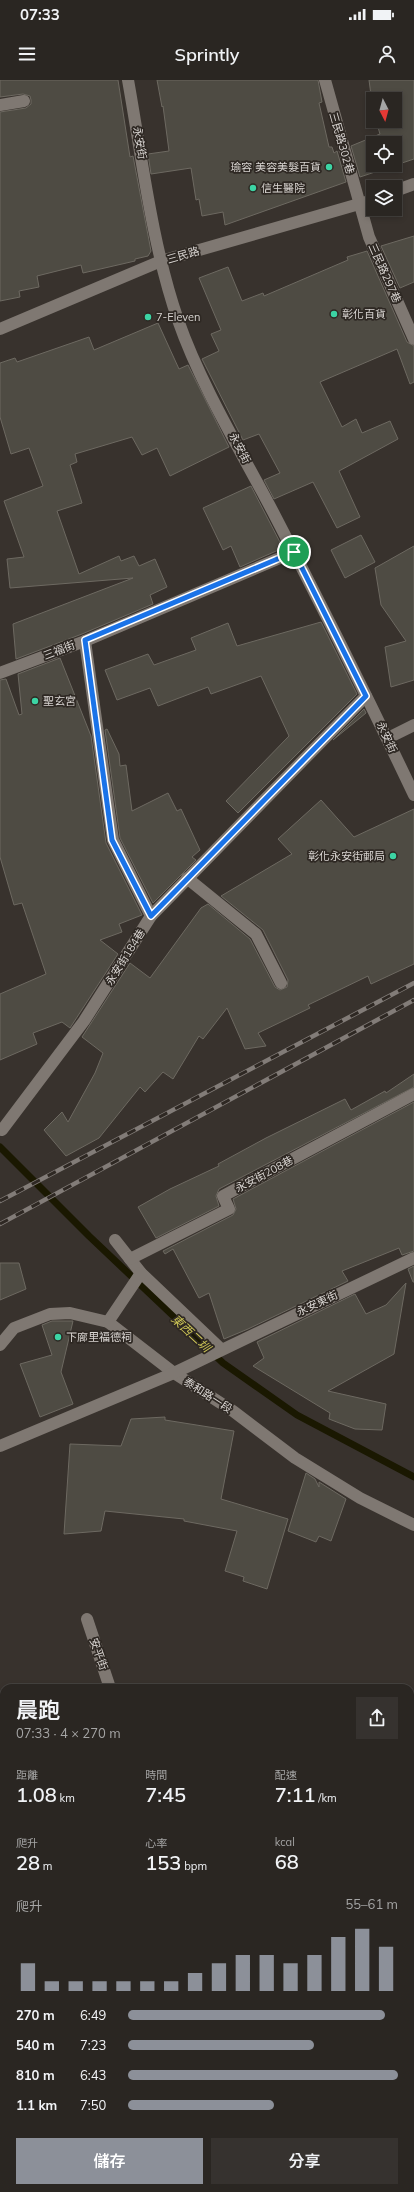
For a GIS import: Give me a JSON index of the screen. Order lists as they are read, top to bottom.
{
  "streets": {
    "street": [
      "永安街",
      "三民路302巷",
      "三民路",
      "三民路297巷",
      "三福街",
      "永安街184巷",
      "永安街208巷",
      "永安東街",
      "泰和路一段",
      "安平街"
    ]
  },
  "crossings": [
    ["永安街", "三民路"],
    ["永安街", "三福街"],
    ["永安街", "永安街184巷"],
    ["三民路302巷", "三民路"],
    ["三民路302巷", "三民路297巷"],
    ["三民路", "三民路297巷"],
    ["永安東街", "泰和路一段"]
  ],
  "water": ["東西二圳"],
  "places": [
    "瑜容 美容美髮百貨",
    "信生醫院",
    "彰化百貨",
    "7-Eleven",
    "聖玄宮",
    "彰化永安街郵局",
    "下廍里福德祠"
  ],
  "north": "bottom",
  "page": {
    "status": "07:33",
    "header": "Sprintly",
    "heading": ["晨跑", "07:33 · 4 × 270 m"],
    "stats": [
      ["距離", "1.08 km"],
      ["時間", "7:45"],
      ["配速", "7:11 /km"],
      ["爬升", "28 m"],
      ["心率", "153 bpm"],
      ["kcal", "68"]
    ],
    "chart": ["爬升", "55–61 m"],
    "list": [
      {
        "name": "270 m",
        "note": "6:49"
      },
      {
        "name": "540 m",
        "note": "7:23"
      },
      {
        "name": "810 m",
        "note": "6:43"
      },
      {
        "name": "1.1 km",
        "note": "7:50"
      }
    ],
    "buttons": ["儲存", "分享"]
  }
}
